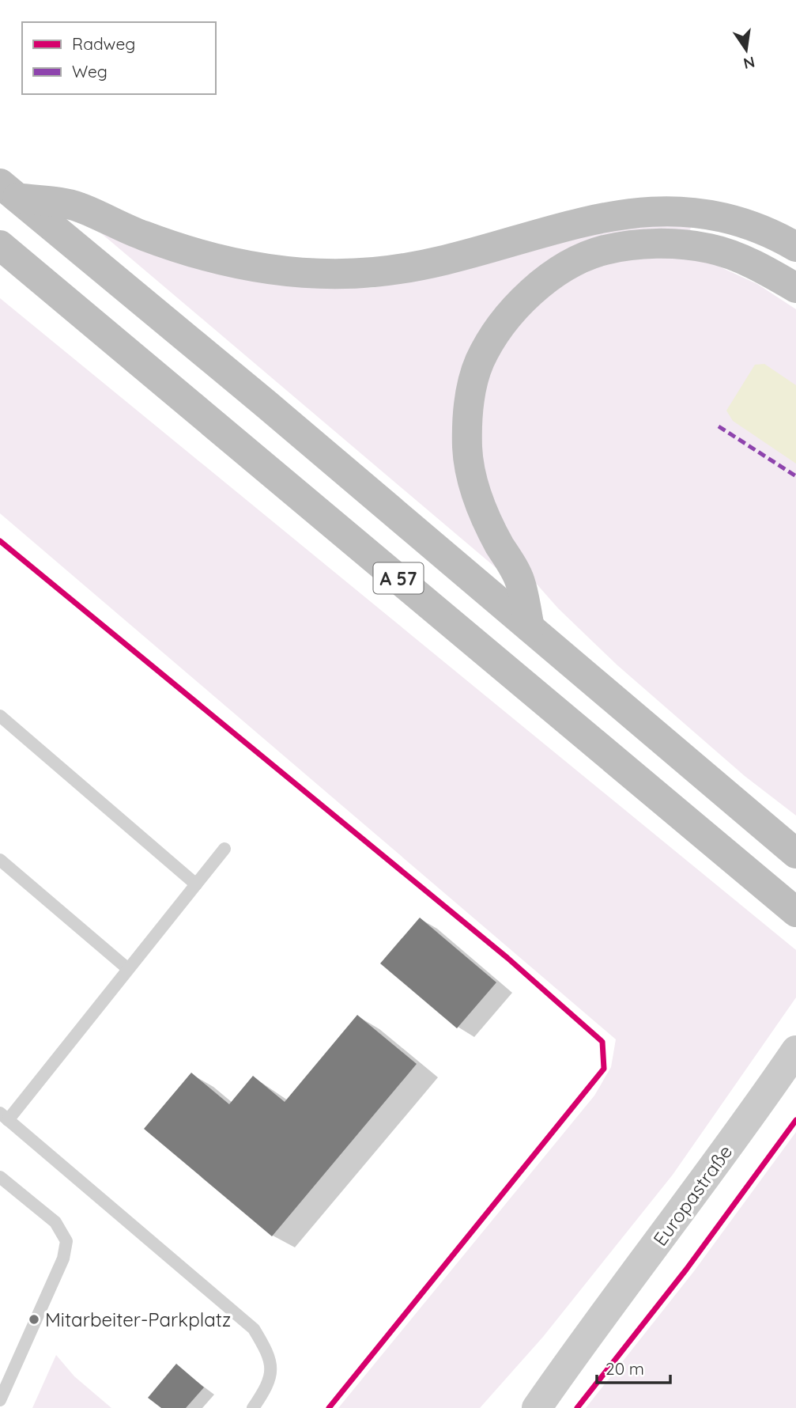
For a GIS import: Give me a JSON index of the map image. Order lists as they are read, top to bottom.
{
  "streets": {
    "highway": ["A 57"],
    "main road": ["Europastraße"]
  },
  "places": ["Mitarbeiter-Parkplatz"],
  "legend": ["Radweg", "Weg"],
  "scale_bar": "20 m",
  "north": "bottom"
}
